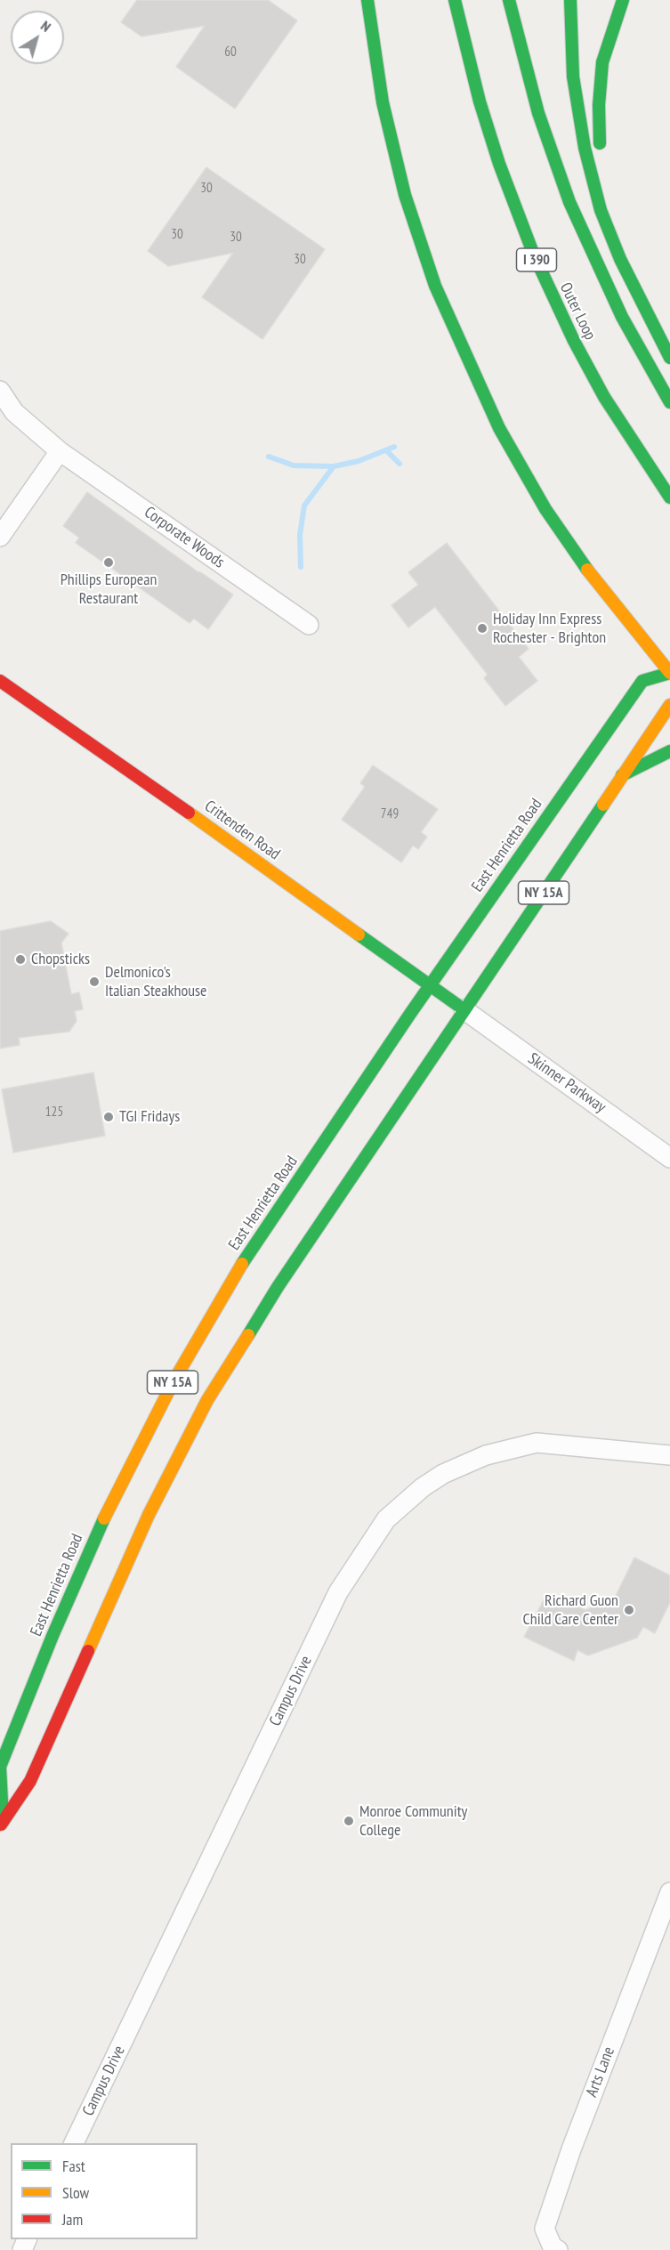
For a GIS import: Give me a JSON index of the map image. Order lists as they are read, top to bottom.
{
  "streets": {
    "main road": [
      "I 390",
      "Outer Loop",
      "Crittenden Road",
      "East Henrietta Road",
      "NY 15A"
    ],
    "street": [
      "Corporate Woods",
      "Skinner Parkway",
      "Campus Drive",
      "Arts Lane"
    ]
  },
  "crossings": [
    ["Crittenden Road", "East Henrietta Road"],
    ["Crittenden Road", "Skinner Parkway"],
    ["East Henrietta Road", "Skinner Parkway"]
  ],
  "places": [
    "Phillips European Restaurant",
    "Holiday Inn Express Rochester - Brighton",
    "Chopsticks",
    "Delmonico's Italian Steakhouse",
    "TGI Fridays",
    "Richard Guon Child Care Center",
    "Monroe Community College"
  ],
  "house_numbers": [
    "60",
    "30",
    "30",
    "30",
    "30",
    "749",
    "125"
  ],
  "legend": ["Fast", "Slow", "Jam"],
  "north": "top right"
}
